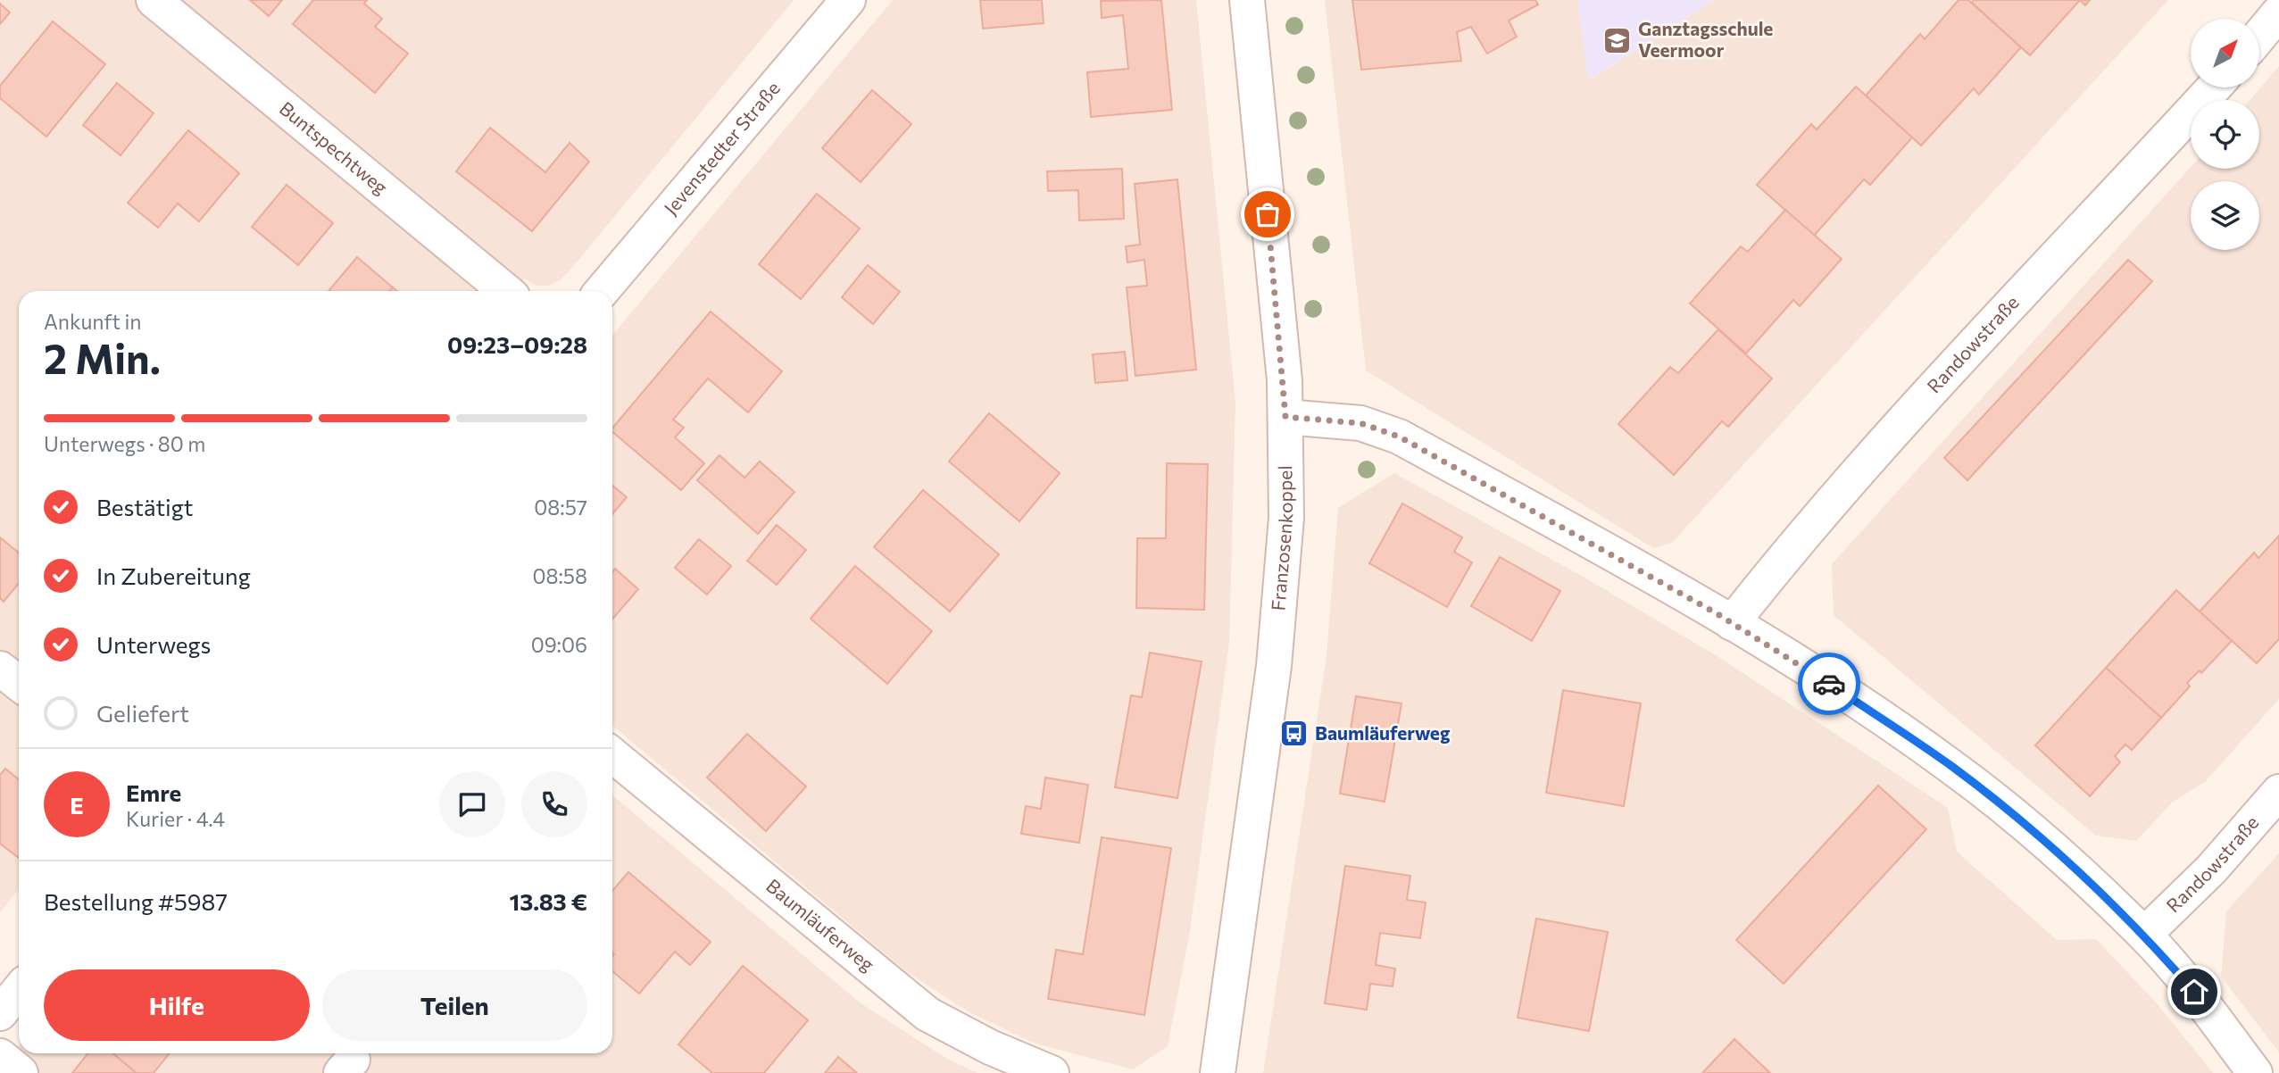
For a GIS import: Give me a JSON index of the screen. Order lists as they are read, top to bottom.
{
  "streets": {
    "street": [
      "Buntspechtweg",
      "Jevenstedter Straße",
      "Randowstraße",
      "Franzosenkoppel",
      "Baumläuferweg"
    ]
  },
  "places": {
    "school or university": ["Ganztagsschule Veermoor"],
    "bus stop": ["Baumläuferweg"]
  },
  "north": "top right",
  "page": {
    "heading": ["2 Min.", "Ankunft in", "09:23–09:28"],
    "panel": [
      "Emre",
      "Kurier · 4.4",
      "Bestellung #5987",
      "13.83 €"
    ],
    "bar": "Unterwegs · 80 m",
    "list": [
      ["Bestätigt", "08:57"],
      ["In Zubereitung", "08:58"],
      ["Unterwegs", "09:06"],
      "Geliefert"
    ],
    "round": "E",
    "buttons": ["Hilfe", "Teilen"]
  }
}
